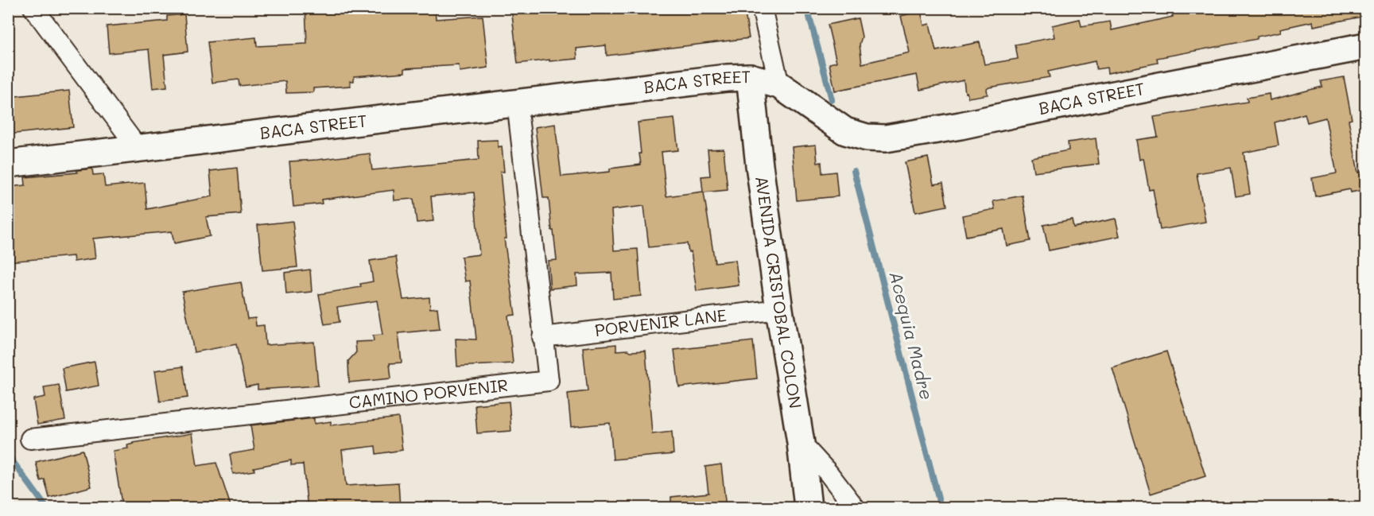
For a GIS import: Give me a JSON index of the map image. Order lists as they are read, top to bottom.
{
  "streets": {
    "street": [
      "BACA STREET",
      "AVENIDA CRISTOBAL COLON",
      "PORVENIR LANE",
      "CAMINO PORVENIR"
    ]
  },
  "crossings": [
    ["BACA STREET", "AVENIDA CRISTOBAL COLON"],
    ["BACA STREET", "CAMINO PORVENIR"],
    ["AVENIDA CRISTOBAL COLON", "PORVENIR LANE"],
    ["PORVENIR LANE", "CAMINO PORVENIR"]
  ],
  "water": ["Acequia Madre"]
}
